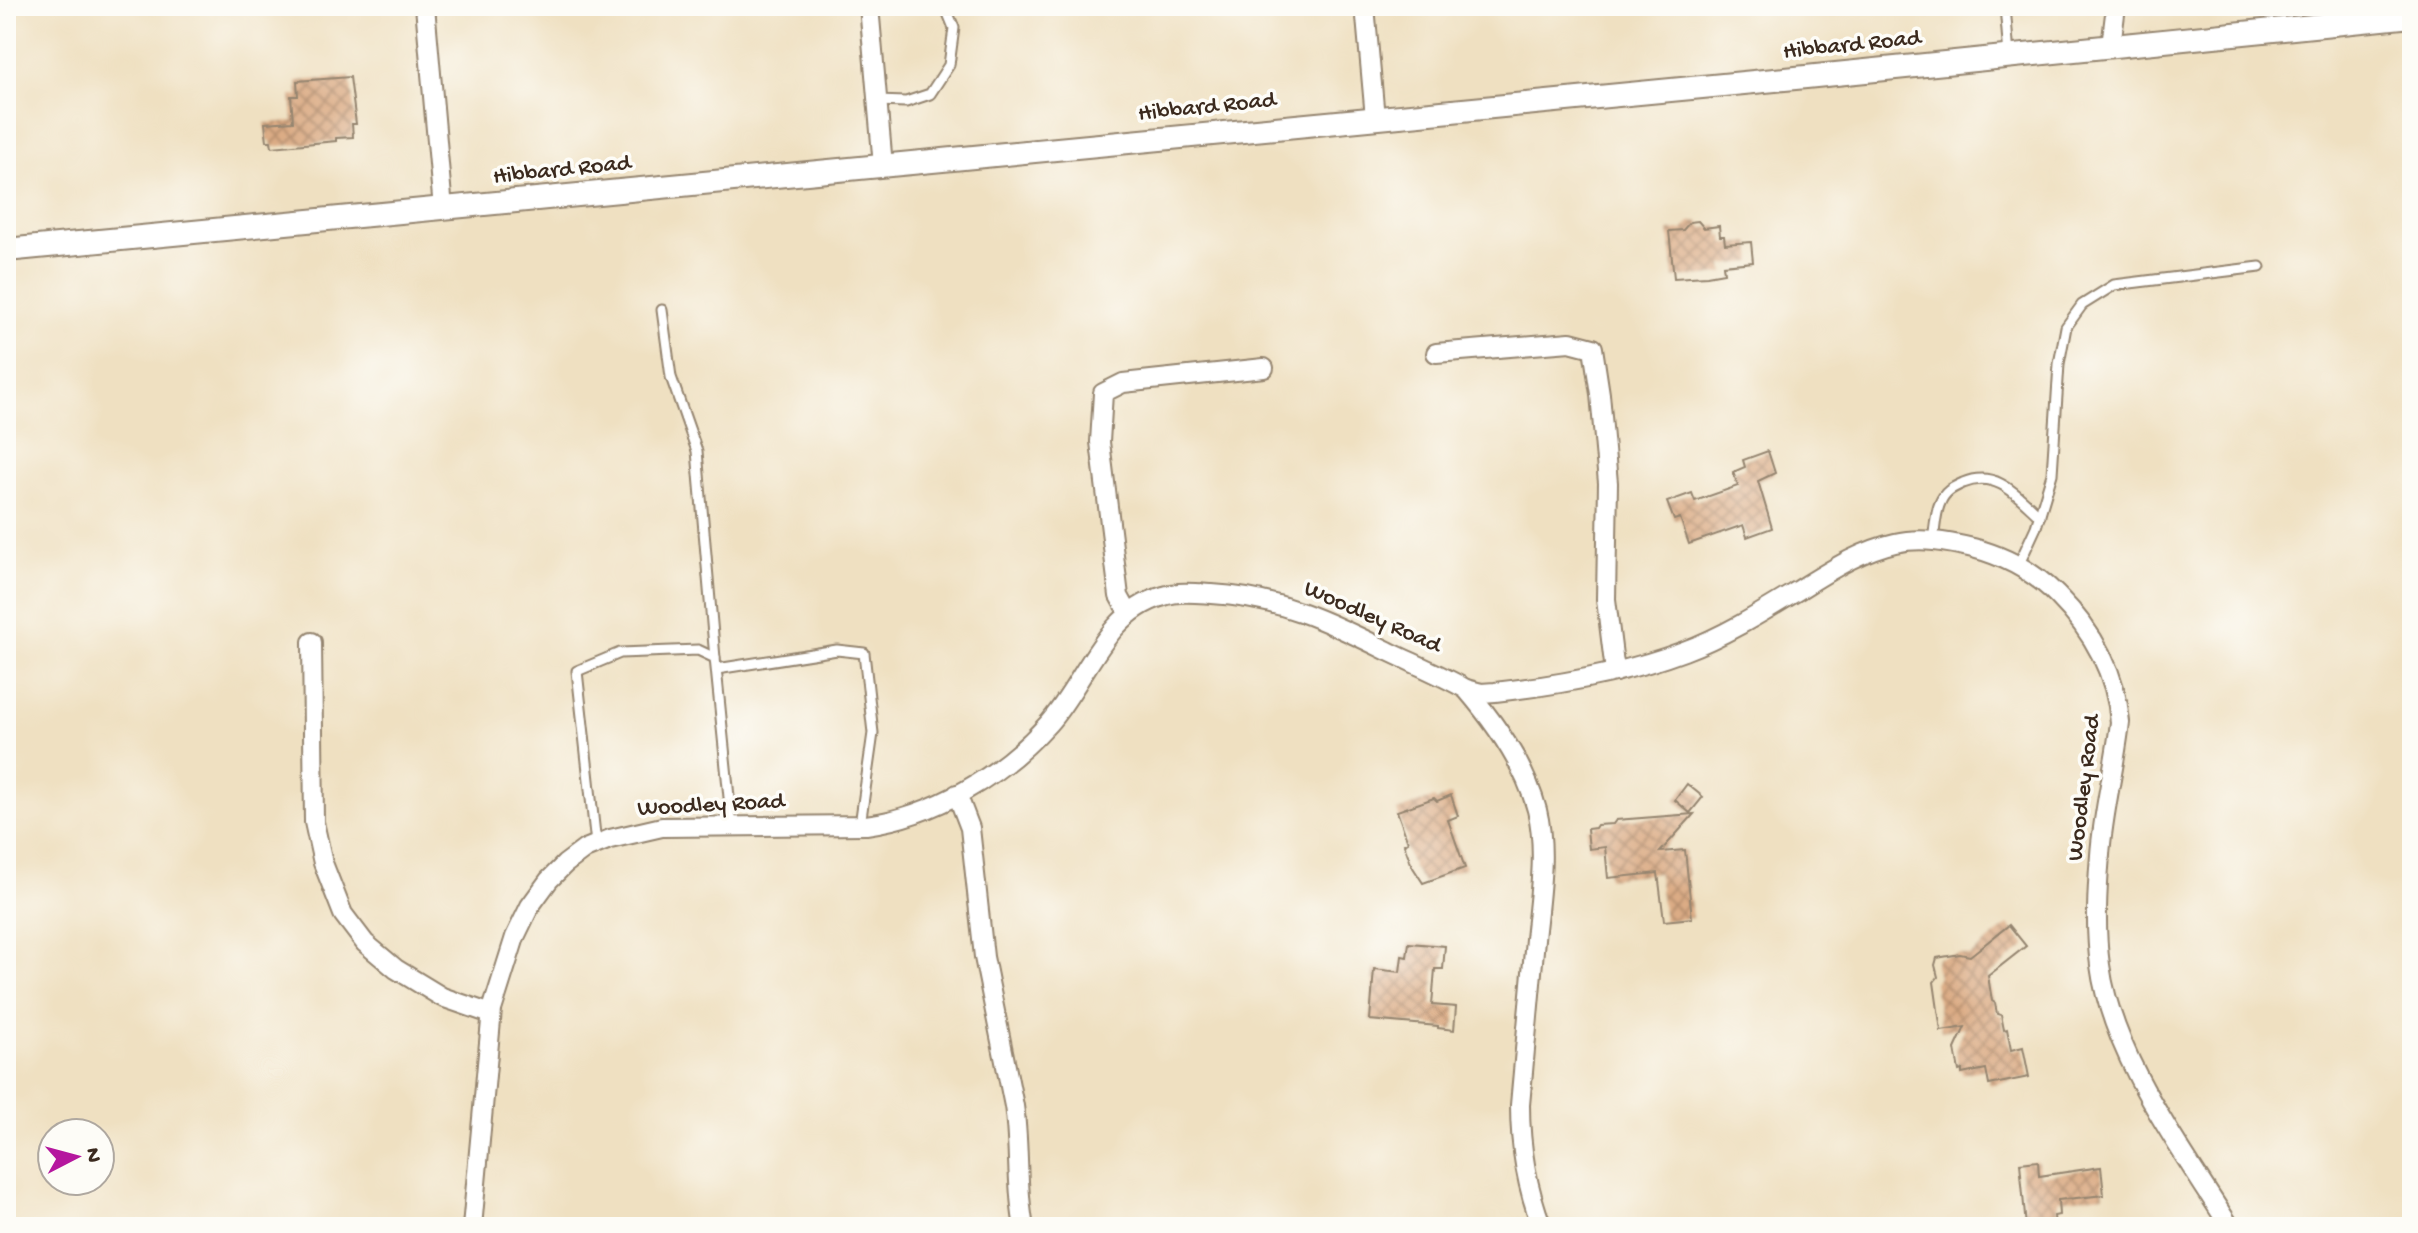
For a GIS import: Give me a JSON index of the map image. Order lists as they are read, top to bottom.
{
  "streets": {
    "street": ["Hibbard Road", "Woodley Road"]
  },
  "north": "right"
}
